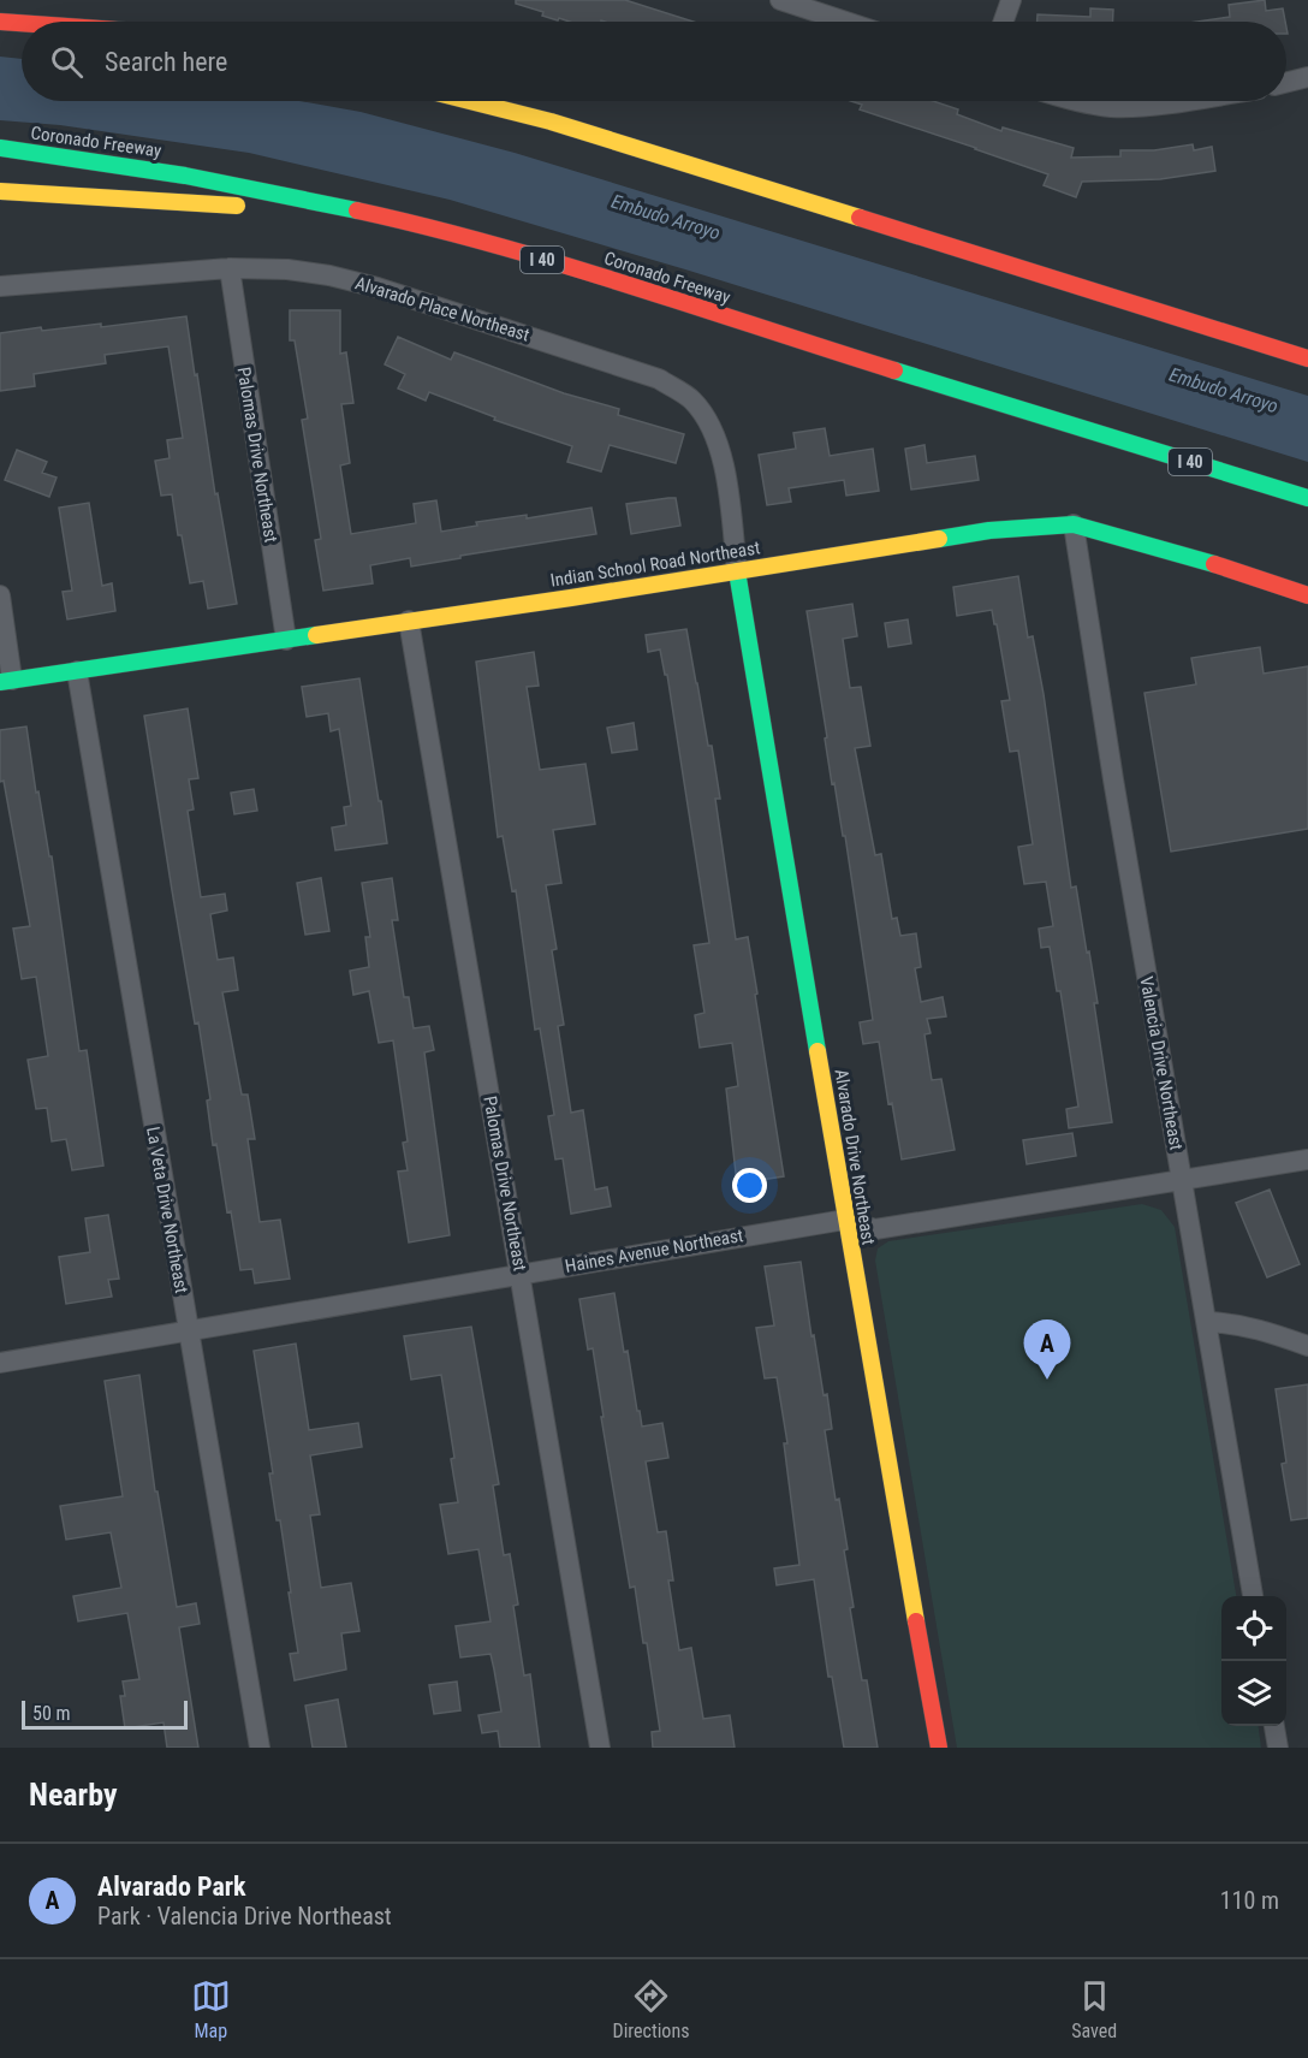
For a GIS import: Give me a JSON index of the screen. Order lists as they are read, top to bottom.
{
  "streets": {
    "main road": [
      "Coronado Freeway",
      "I 40",
      "Indian School Road Northeast",
      "Alvarado Drive Northeast"
    ],
    "street": [
      "Alvarado Place Northeast",
      "Palomas Drive Northeast",
      "Valencia Drive Northeast",
      "La Veta Drive Northeast",
      "Haines Avenue Northeast"
    ]
  },
  "crossings": [
    ["Alvarado Place Northeast", "Palomas Drive Northeast"],
    ["Alvarado Place Northeast", "Indian School Road Northeast"],
    ["Alvarado Place Northeast", "Alvarado Drive Northeast"],
    ["Palomas Drive Northeast", "Indian School Road Northeast"],
    ["Palomas Drive Northeast", "Haines Avenue Northeast"],
    ["Indian School Road Northeast", "Valencia Drive Northeast"],
    ["Indian School Road Northeast", "Alvarado Drive Northeast"],
    ["Indian School Road Northeast", "La Veta Drive Northeast"],
    ["Valencia Drive Northeast", "Haines Avenue Northeast"],
    ["Alvarado Drive Northeast", "Haines Avenue Northeast"],
    ["La Veta Drive Northeast", "Haines Avenue Northeast"]
  ],
  "water": ["Embudo Arroyo"],
  "scale_bar": "50 m",
  "page": {
    "search": "Search here",
    "pins": "A",
    "scale": "50 m",
    "heading": "Nearby",
    "list": [
      {
        "mark": "A",
        "name": "Alvarado Park",
        "note": "Park · Valencia Drive Northeast",
        "value": "110 m"
      }
    ],
    "nav": ["Map", "Directions", "Saved"]
  }
}
